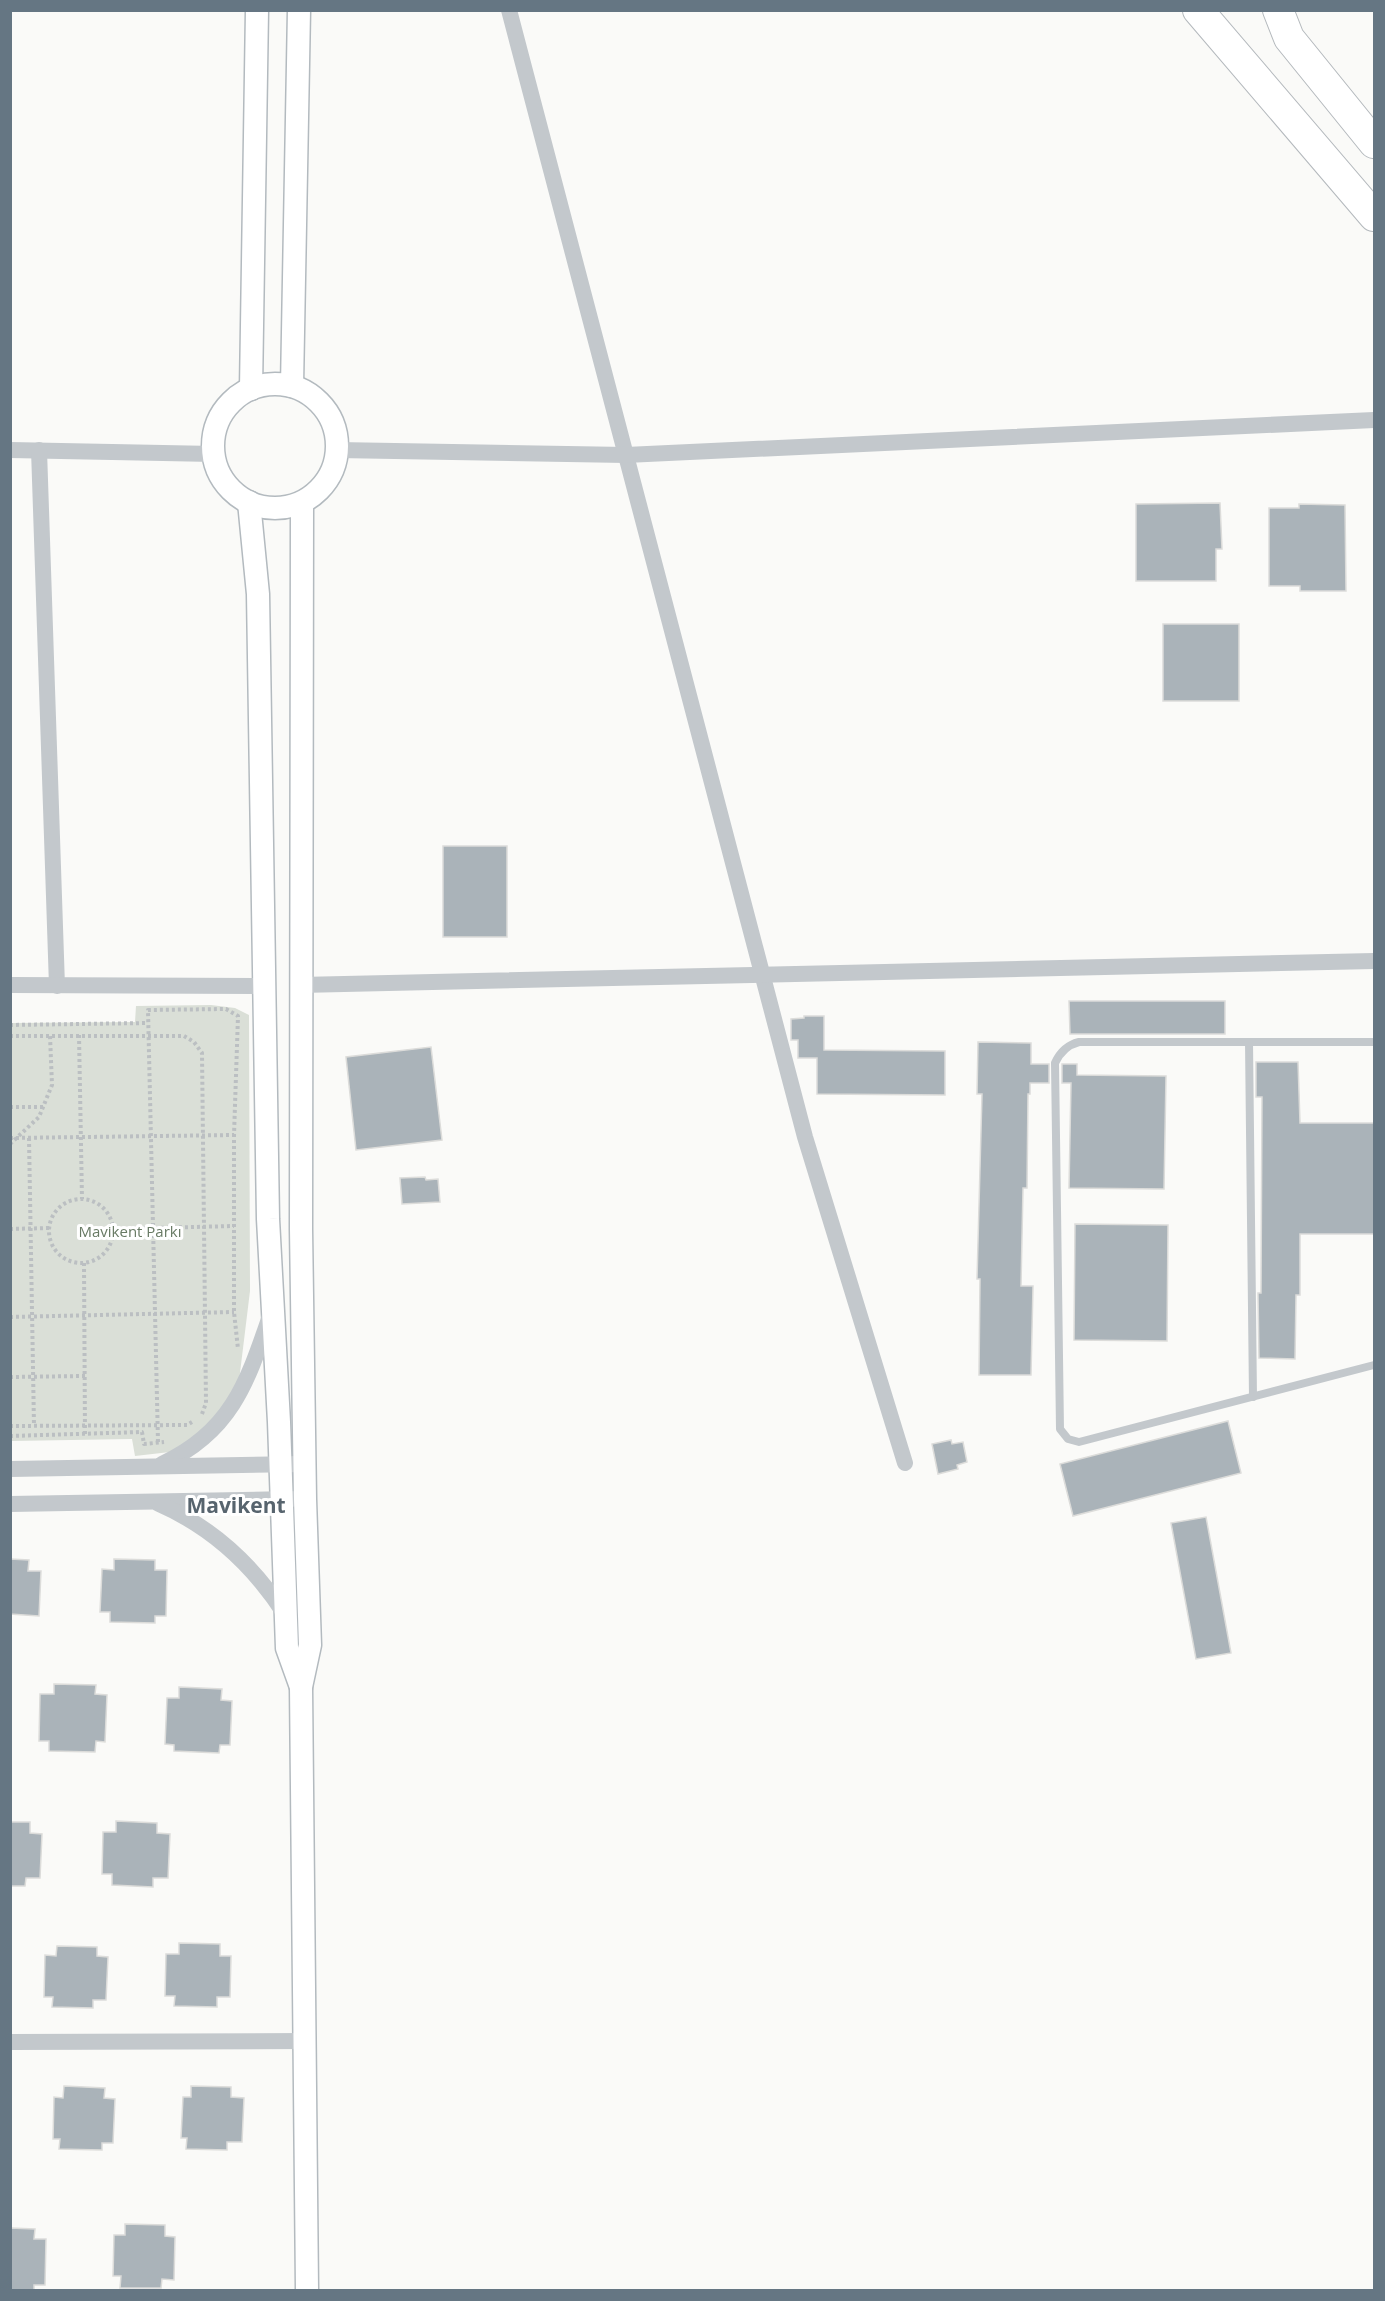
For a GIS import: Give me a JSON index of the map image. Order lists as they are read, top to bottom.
{
  "districts": ["Mavikent"],
  "parks": ["Mavikent Parkı"]
}
